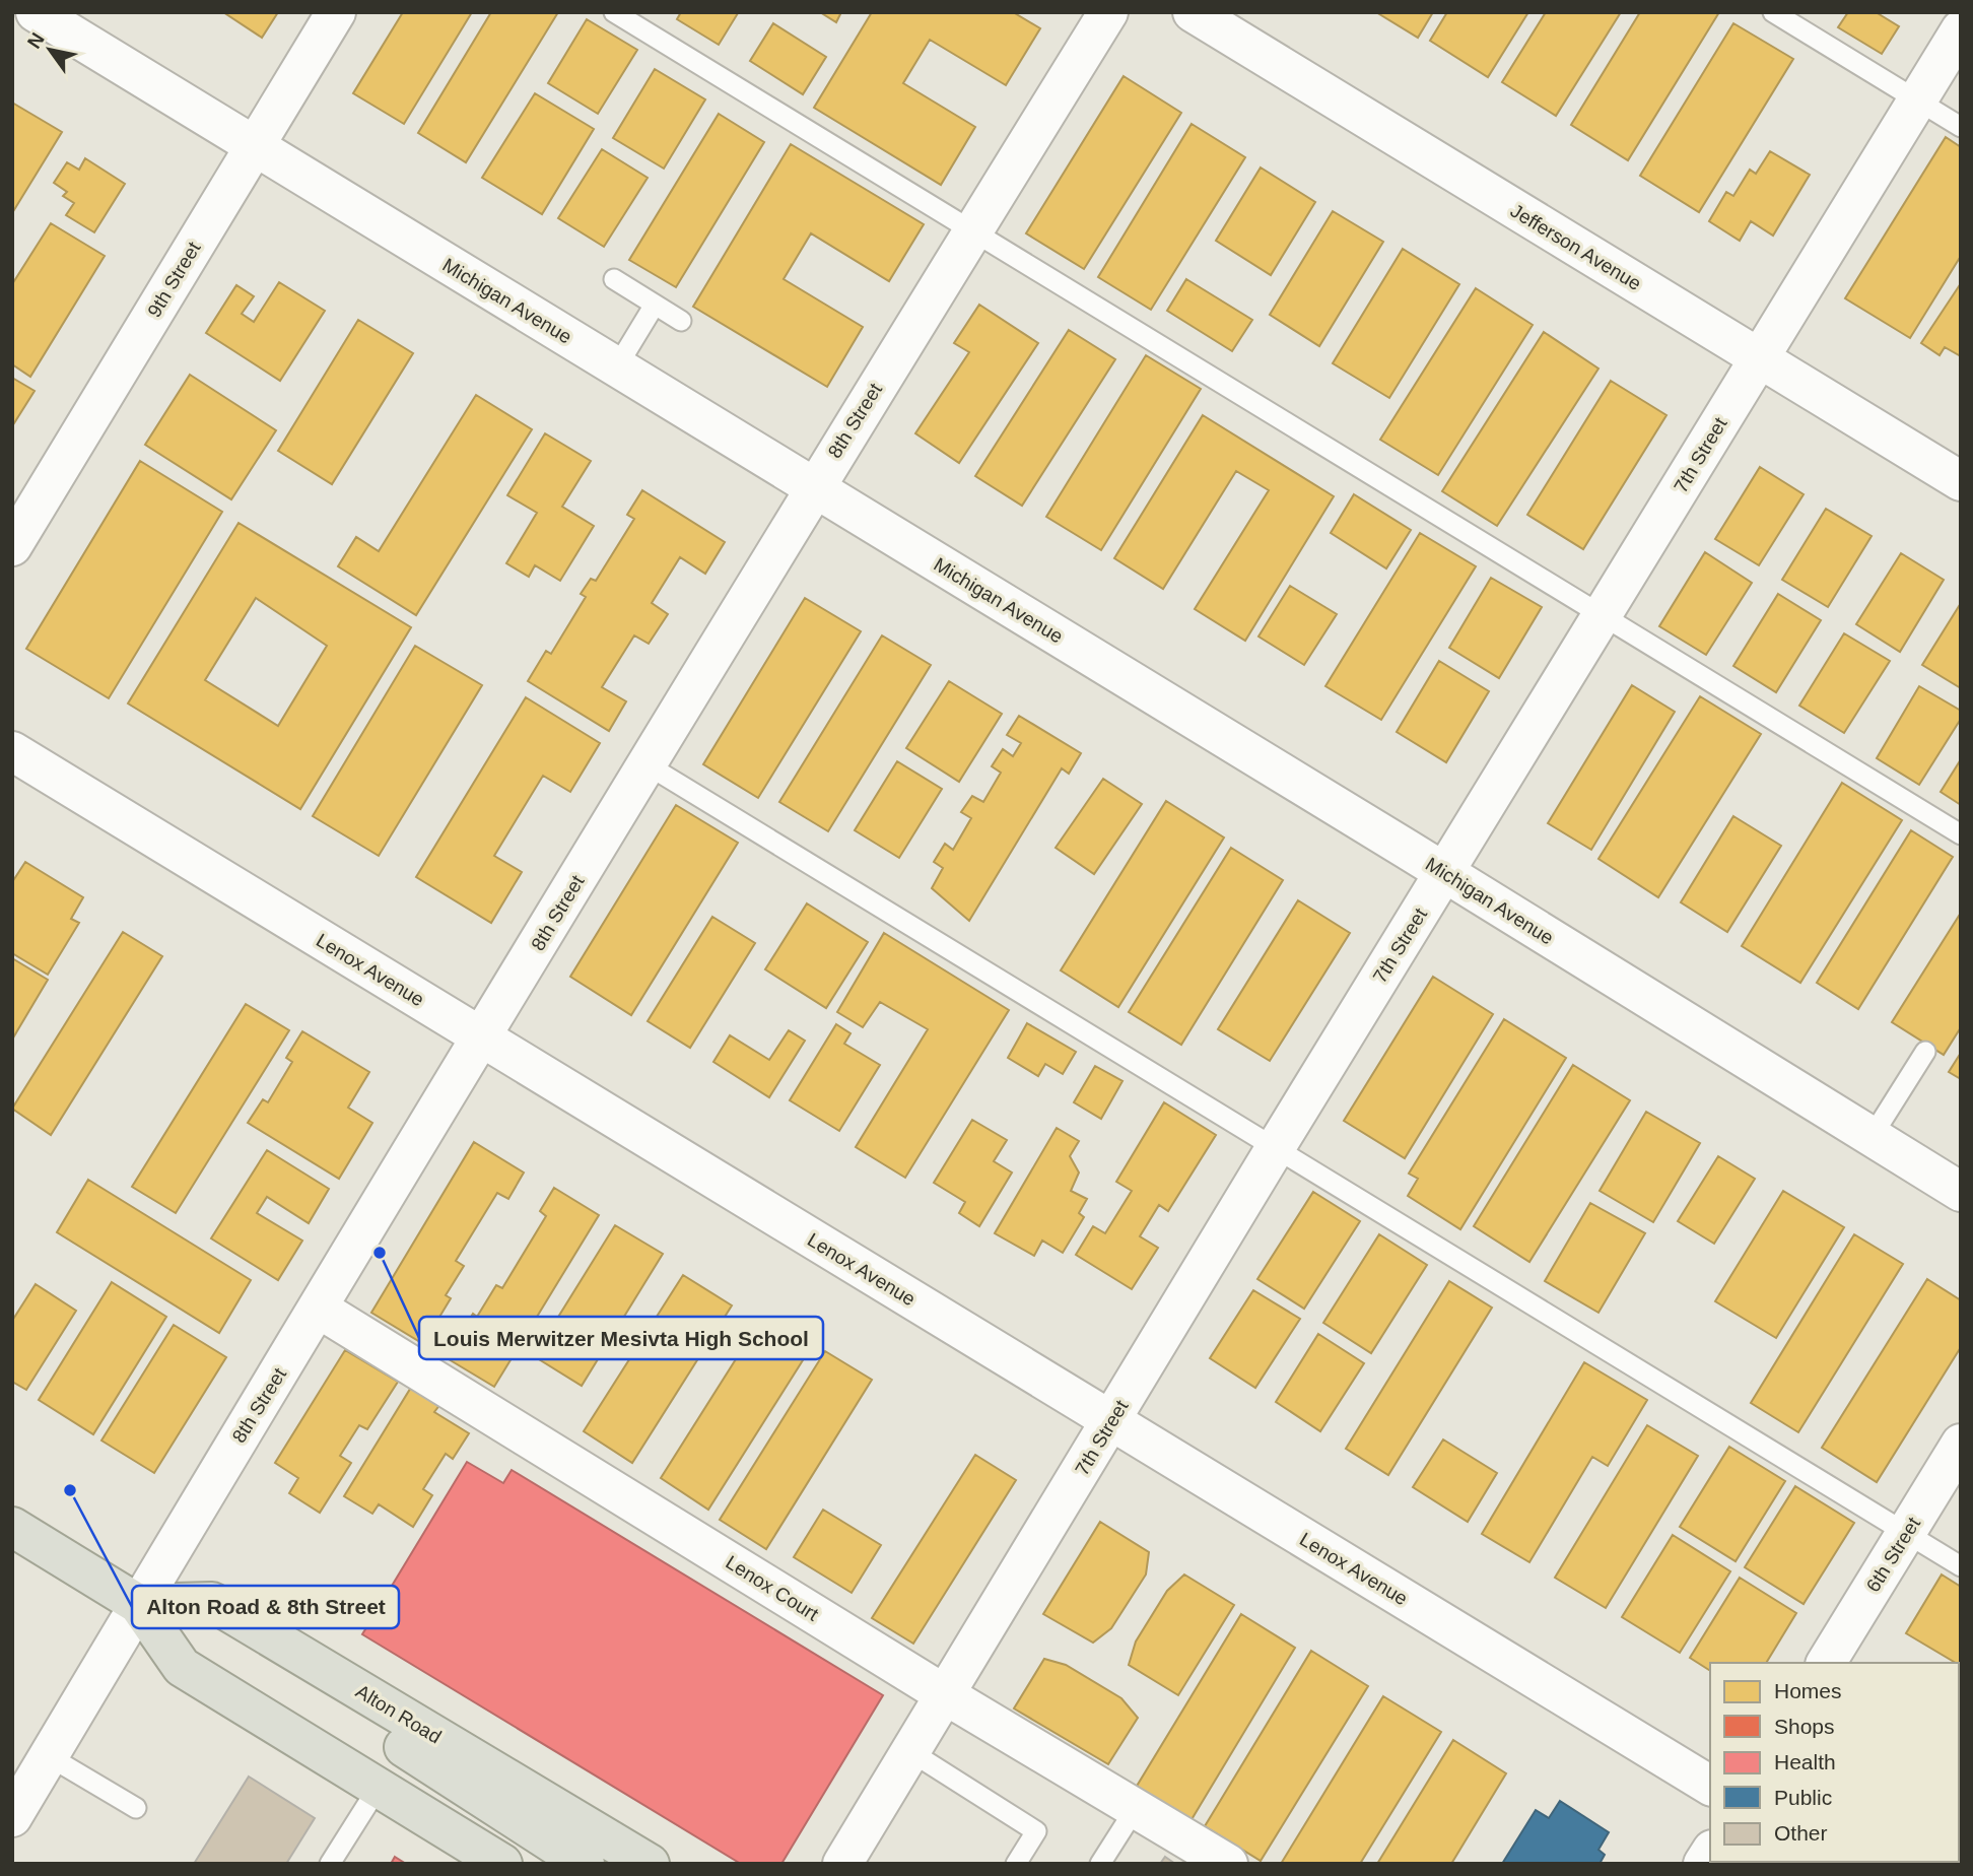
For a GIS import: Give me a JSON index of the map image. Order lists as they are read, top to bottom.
{
  "streets": {
    "highway": ["Alton Road"],
    "street": [
      "Jefferson Avenue",
      "9th Street",
      "Michigan Avenue",
      "8th Street",
      "7th Street",
      "Lenox Avenue",
      "6th Street",
      "Lenox Court"
    ]
  },
  "crossings": [
    ["Jefferson Avenue", "7th Street"],
    ["9th Street", "Michigan Avenue"],
    ["Michigan Avenue", "8th Street"],
    ["Michigan Avenue", "7th Street"],
    ["8th Street", "Lenox Avenue"],
    ["8th Street", "Lenox Court"],
    ["8th Street", "Alton Road"],
    ["7th Street", "Lenox Avenue"],
    ["7th Street", "Lenox Court"]
  ],
  "places": ["Louis Merwitzer Mesivta High School", "Alton Road & 8th Street"],
  "legend": [
    "Homes",
    "Shops",
    "Health",
    "Public",
    "Other"
  ],
  "north": "top left"
}
